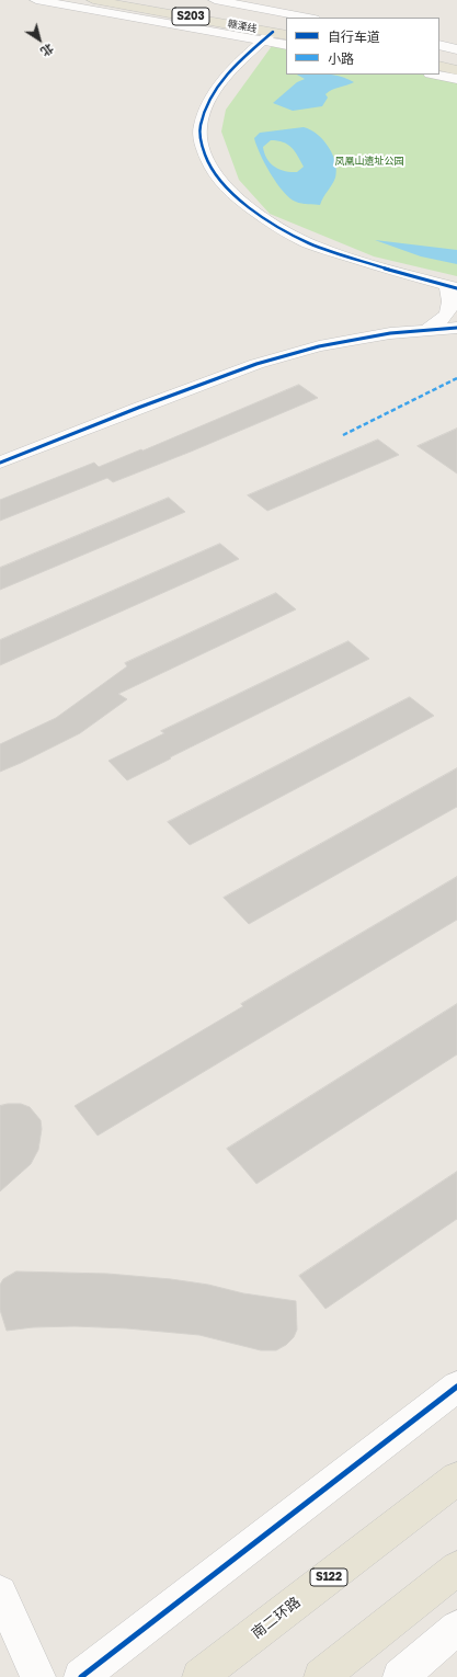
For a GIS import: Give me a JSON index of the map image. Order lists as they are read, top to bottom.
{
  "streets": {
    "main road": [
      "S203",
      "赣溧线",
      "S122",
      "南二环路"
    ]
  },
  "parks": ["凤凰山遗址公园"],
  "legend": ["自行车道", "小路"],
  "north": "bottom right"
}
